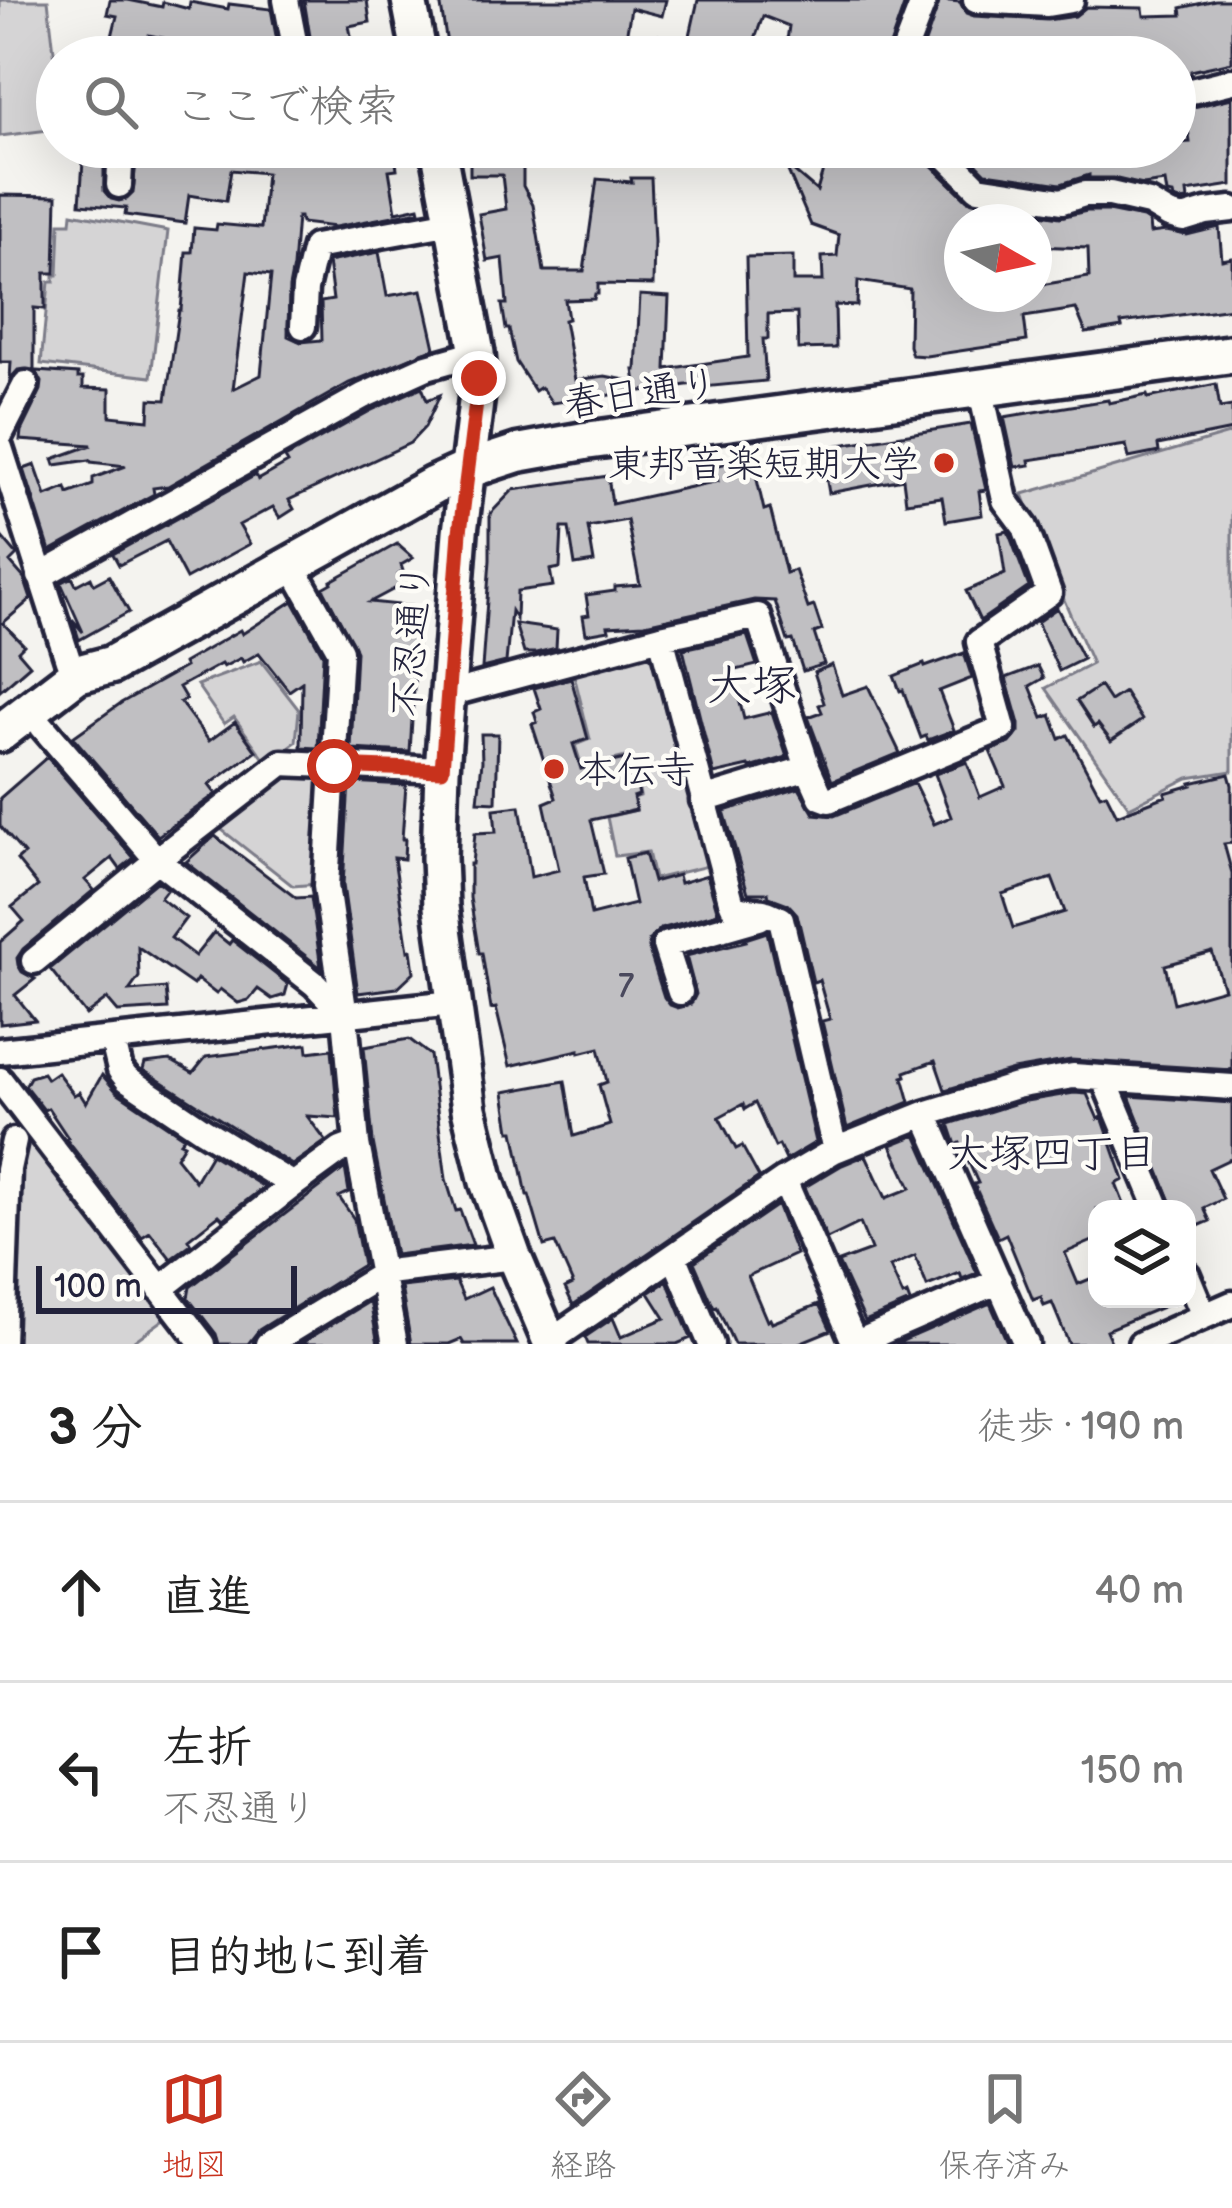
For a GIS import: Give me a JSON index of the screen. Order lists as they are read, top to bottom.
{
  "streets": {
    "highway": ["春日通り"],
    "main road": ["不忍通り"]
  },
  "crossings": [
    ["春日通り", "不忍通り"]
  ],
  "districts": ["大塚", "大塚四丁目"],
  "places": ["東邦音楽短期大学", "本伝寺"],
  "house_numbers": ["7"],
  "scale_bar": "100 m",
  "north": "right",
  "page": {
    "search": "ここで検索",
    "scale": "100 m",
    "heading": ["3 分", "徒歩 · 190 m"],
    "list": [
      ["直進", "40 m"],
      ["左折", "不忍通り", "150 m"],
      "目的地に到着"
    ],
    "nav": ["地図", "経路", "保存済み"]
  }
}
